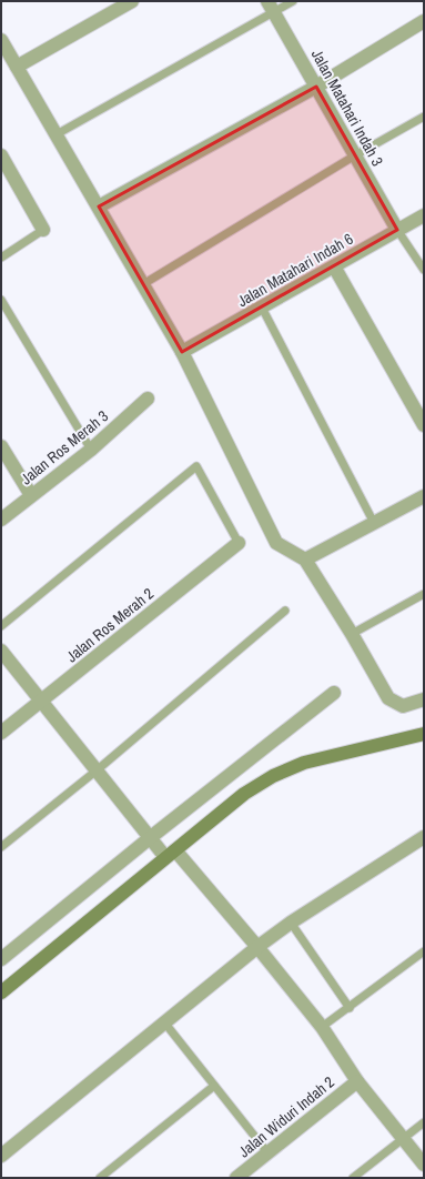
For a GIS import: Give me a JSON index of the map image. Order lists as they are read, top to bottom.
{
  "streets": {
    "street": [
      "Jalan Matahari Indah 3",
      "Jalan Matahari Indah 6",
      "Jalan Ros Merah 3",
      "Jalan Ros Merah 2",
      "Jalan Widuri Indah 2"
    ]
  },
  "crossings": [
    ["Jalan Matahari Indah 3", "Jalan Matahari Indah 6"]
  ]
}
